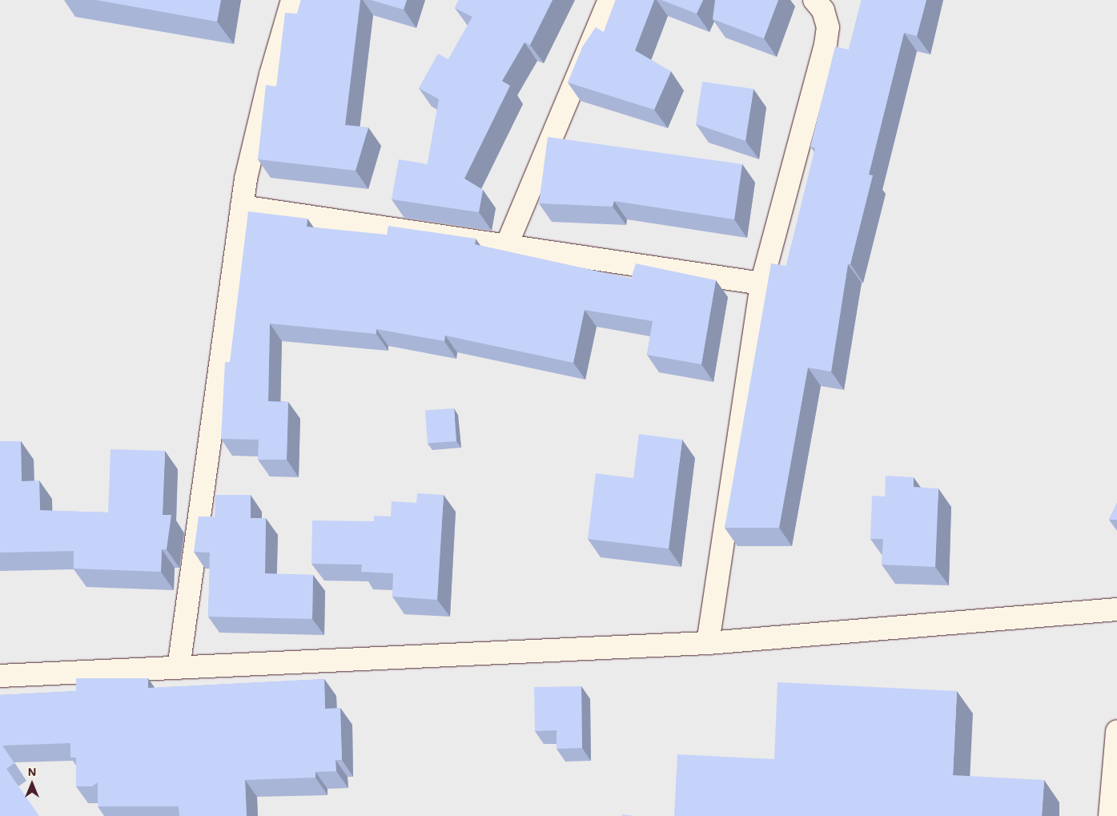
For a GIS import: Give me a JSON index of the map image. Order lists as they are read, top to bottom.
{
  "north": "top"
}
